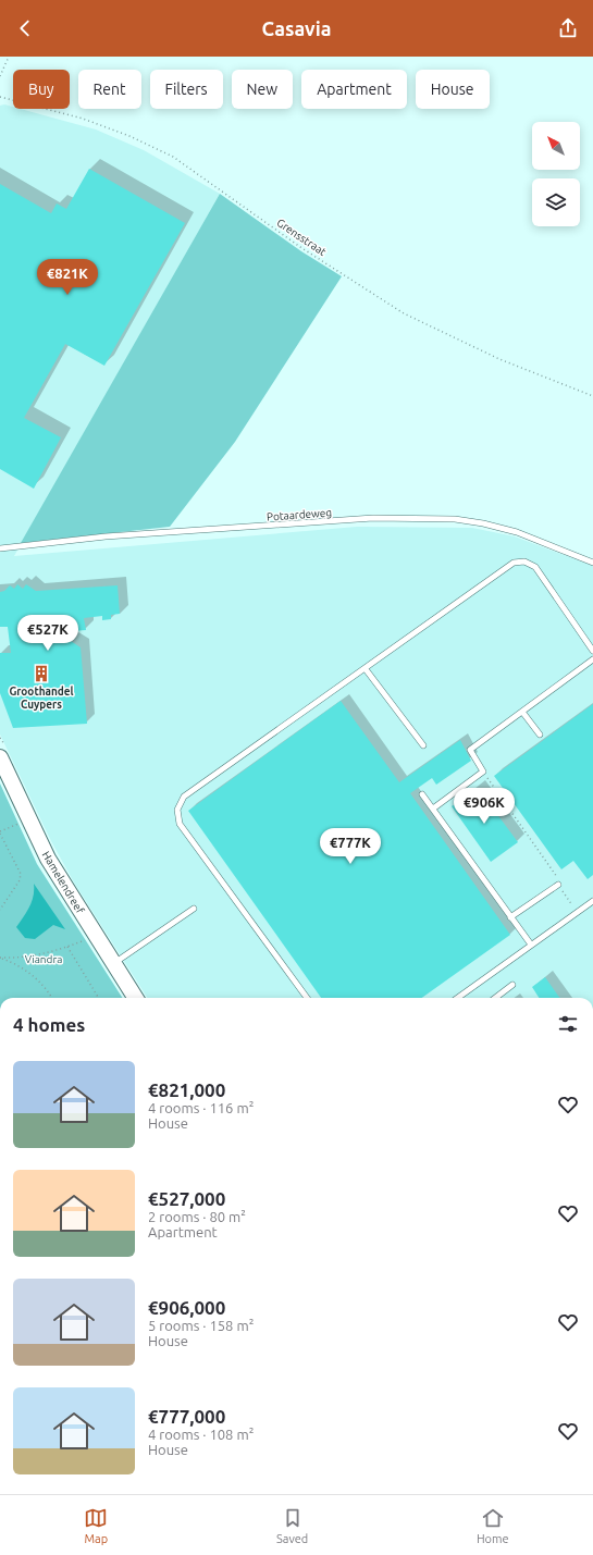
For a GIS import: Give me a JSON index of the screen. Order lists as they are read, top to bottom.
{
  "streets": {
    "street": ["Hamelendreef"],
    "lane": ["Potaardeweg"],
    "path": ["Grensstraat"]
  },
  "parks": ["Viandra"],
  "places": {
    "building": ["Groothandel Cuypers"]
  },
  "north": "top left",
  "page": {
    "header": "Casavia",
    "chip": [
      "Buy",
      "Rent",
      "Filters",
      "New",
      "Apartment",
      "House"
    ],
    "price": [
      "€821K",
      "€527K",
      "€906K",
      "€777K"
    ],
    "heading": "4 homes",
    "list": [
      {
        "name": "€821,000",
        "note": "4 rooms · 116 m² · House"
      },
      {
        "name": "€527,000",
        "note": "2 rooms · 80 m² · Apartment"
      },
      {
        "name": "€906,000",
        "note": "5 rooms · 158 m² · House"
      },
      {
        "name": "€777,000",
        "note": "4 rooms · 108 m² · House"
      }
    ],
    "tabs": ["Map", "Saved", "Home"]
  }
}
